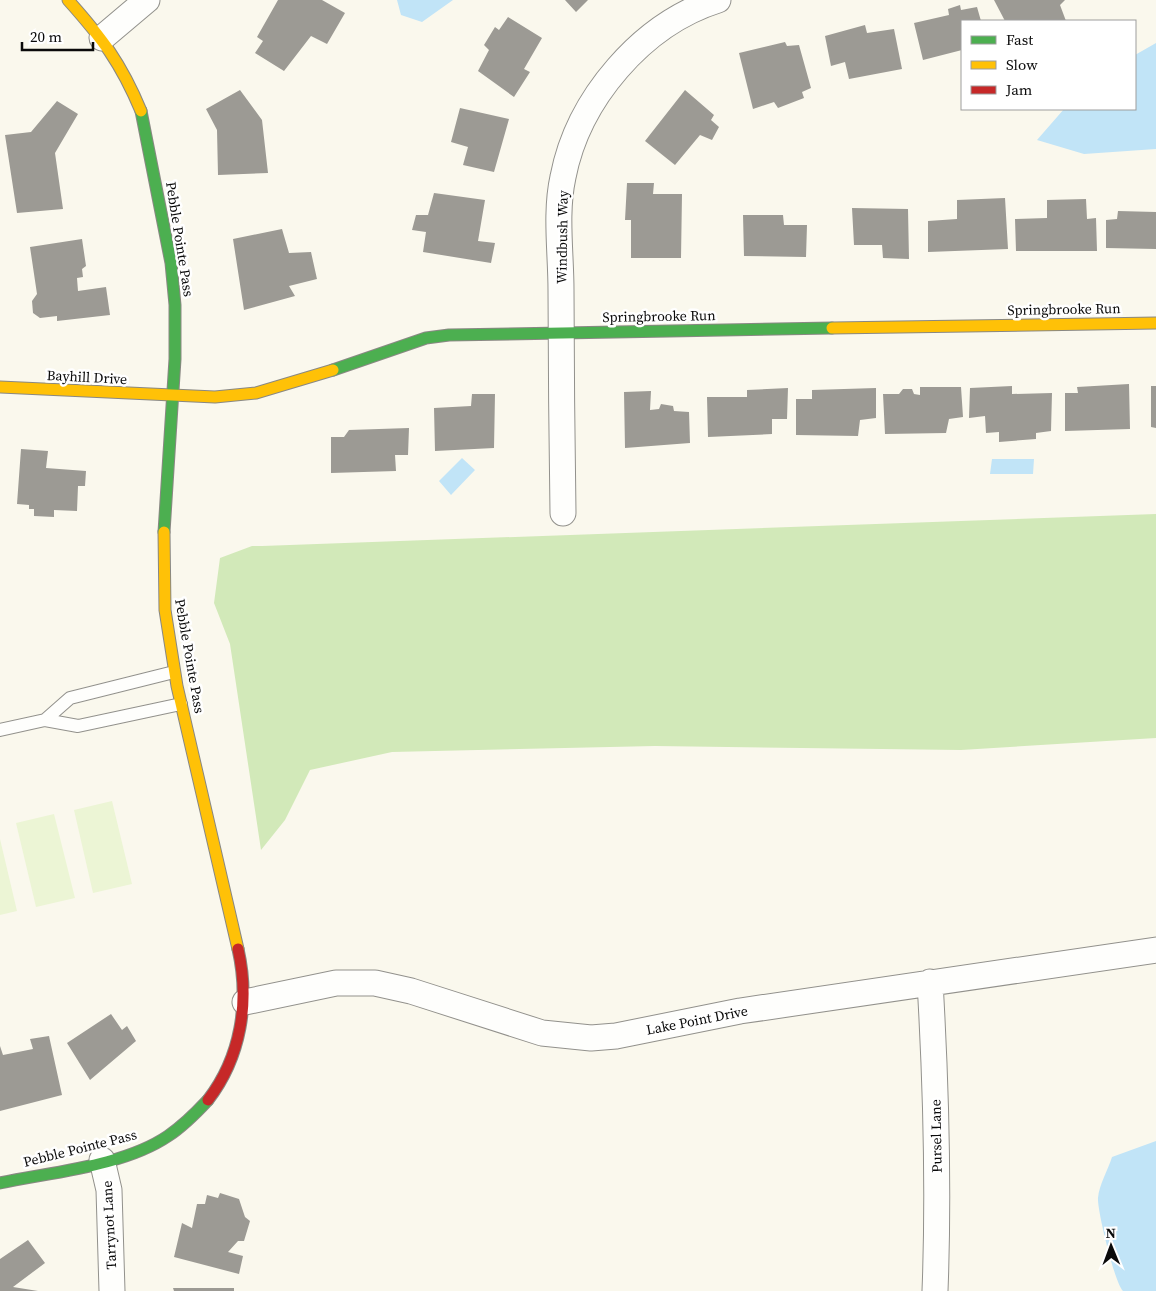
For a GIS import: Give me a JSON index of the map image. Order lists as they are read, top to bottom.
{
  "streets": {
    "street": [
      "Windbush Way",
      "Pebble Pointe Pass",
      "Springbrooke Run",
      "Bayhill Drive",
      "Lake Point Drive",
      "Pursel Lane",
      "Tarrynot Lane"
    ]
  },
  "crossings": [
    ["Windbush Way", "Springbrooke Run"],
    ["Pebble Pointe Pass", "Springbrooke Run"],
    ["Pebble Pointe Pass", "Bayhill Drive"],
    ["Pebble Pointe Pass", "Lake Point Drive"],
    ["Pebble Pointe Pass", "Tarrynot Lane"],
    ["Springbrooke Run", "Bayhill Drive"],
    ["Lake Point Drive", "Pursel Lane"]
  ],
  "legend": ["Fast", "Slow", "Jam"],
  "scale_bar": "20 m",
  "north": "top"
}
